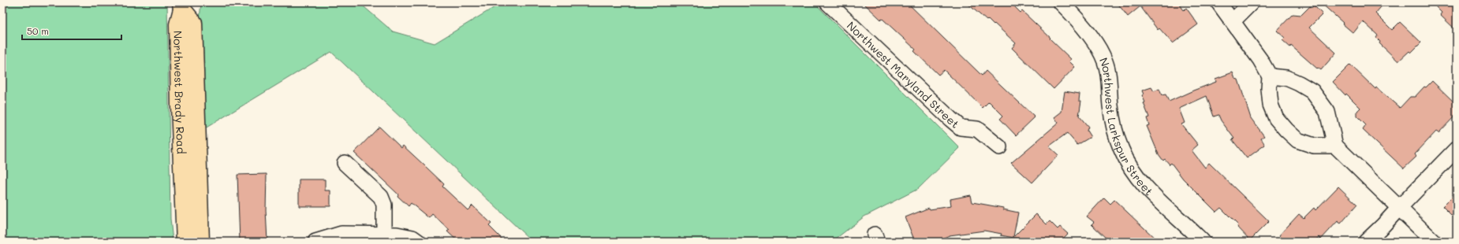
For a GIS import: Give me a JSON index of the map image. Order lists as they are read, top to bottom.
{
  "streets": {
    "main road": ["Northwest Brady Road"],
    "street": ["Northwest Maryland Street", "Northwest Larkspur Street"]
  },
  "scale_bar": "50 m"
}
